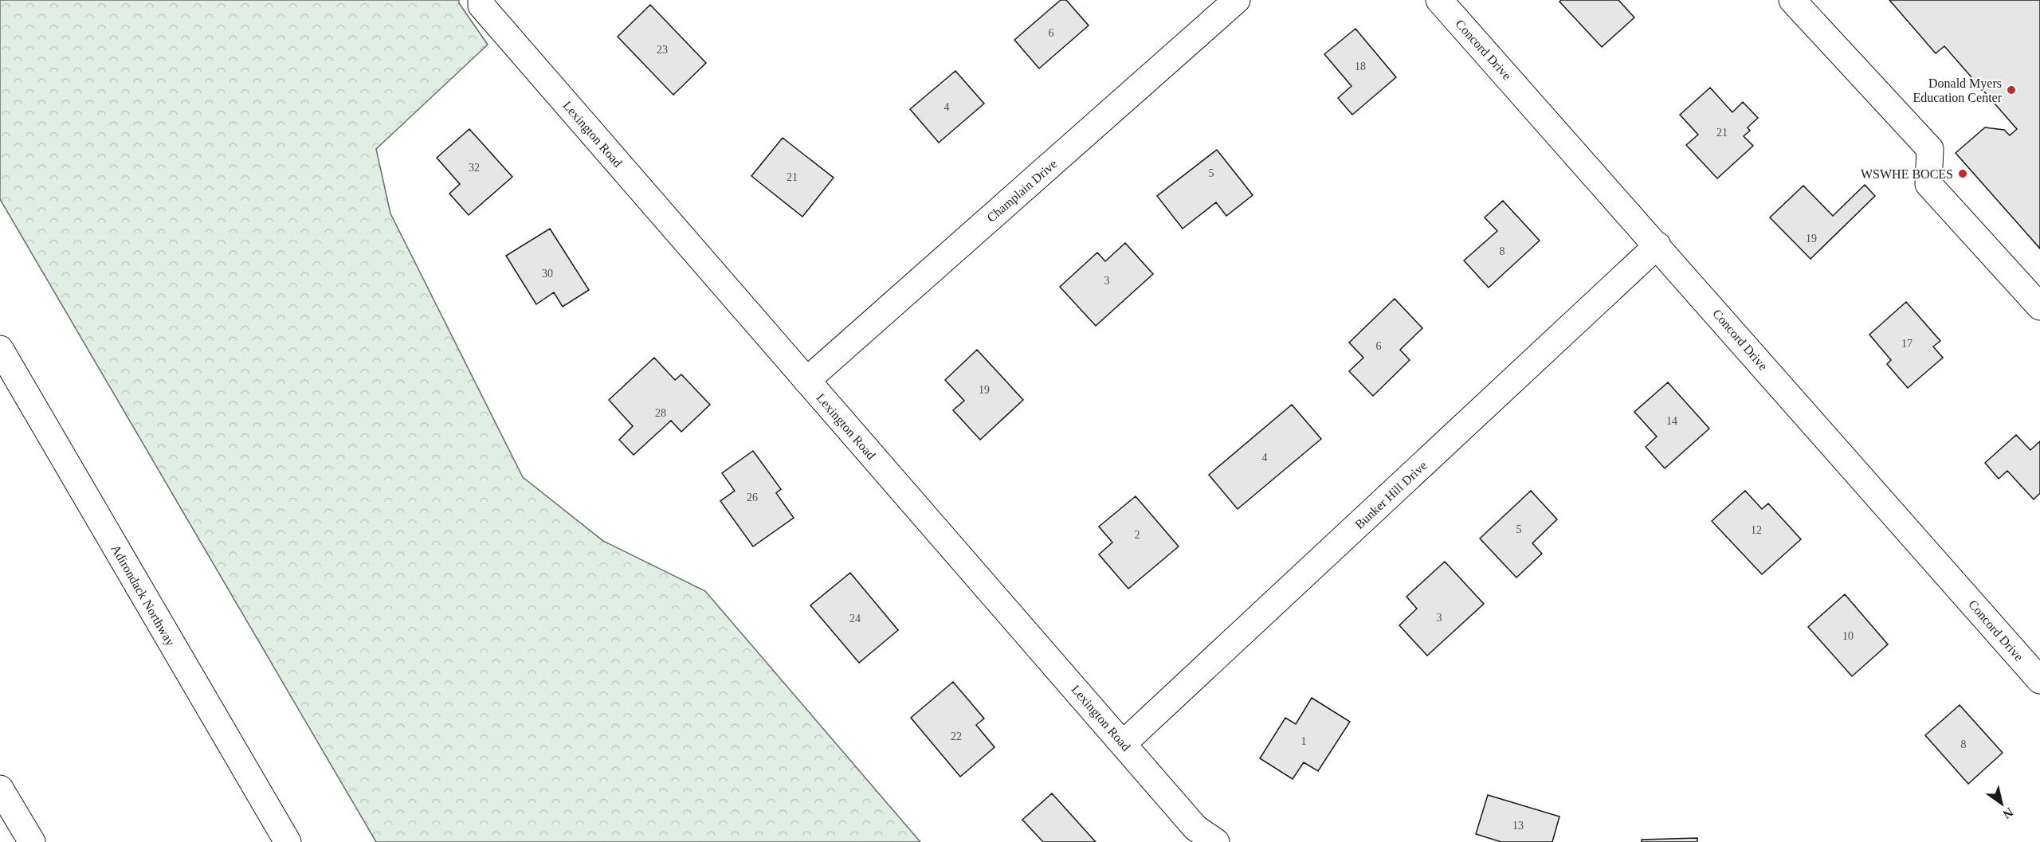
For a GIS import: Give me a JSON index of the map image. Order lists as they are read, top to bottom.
{
  "streets": {
    "main road": [
      "Concord Drive",
      "Lexington Road",
      "Champlain Drive",
      "Bunker Hill Drive",
      "Adirondack Northway"
    ]
  },
  "crossings": [
    ["Concord Drive", "Bunker Hill Drive"],
    ["Lexington Road", "Champlain Drive"],
    ["Lexington Road", "Bunker Hill Drive"]
  ],
  "places": ["Donald Myers Education Center", "WSWHE BOCES"],
  "house_numbers": [
    "6",
    "23",
    "18",
    "4",
    "21",
    "32",
    "5",
    "21",
    "19",
    "8",
    "30",
    "3",
    "17",
    "6",
    "19",
    "28",
    "14",
    "4",
    "26",
    "5",
    "12",
    "2",
    "3",
    "24",
    "10",
    "22",
    "1",
    "8",
    "13"
  ],
  "north": "bottom right"
}
